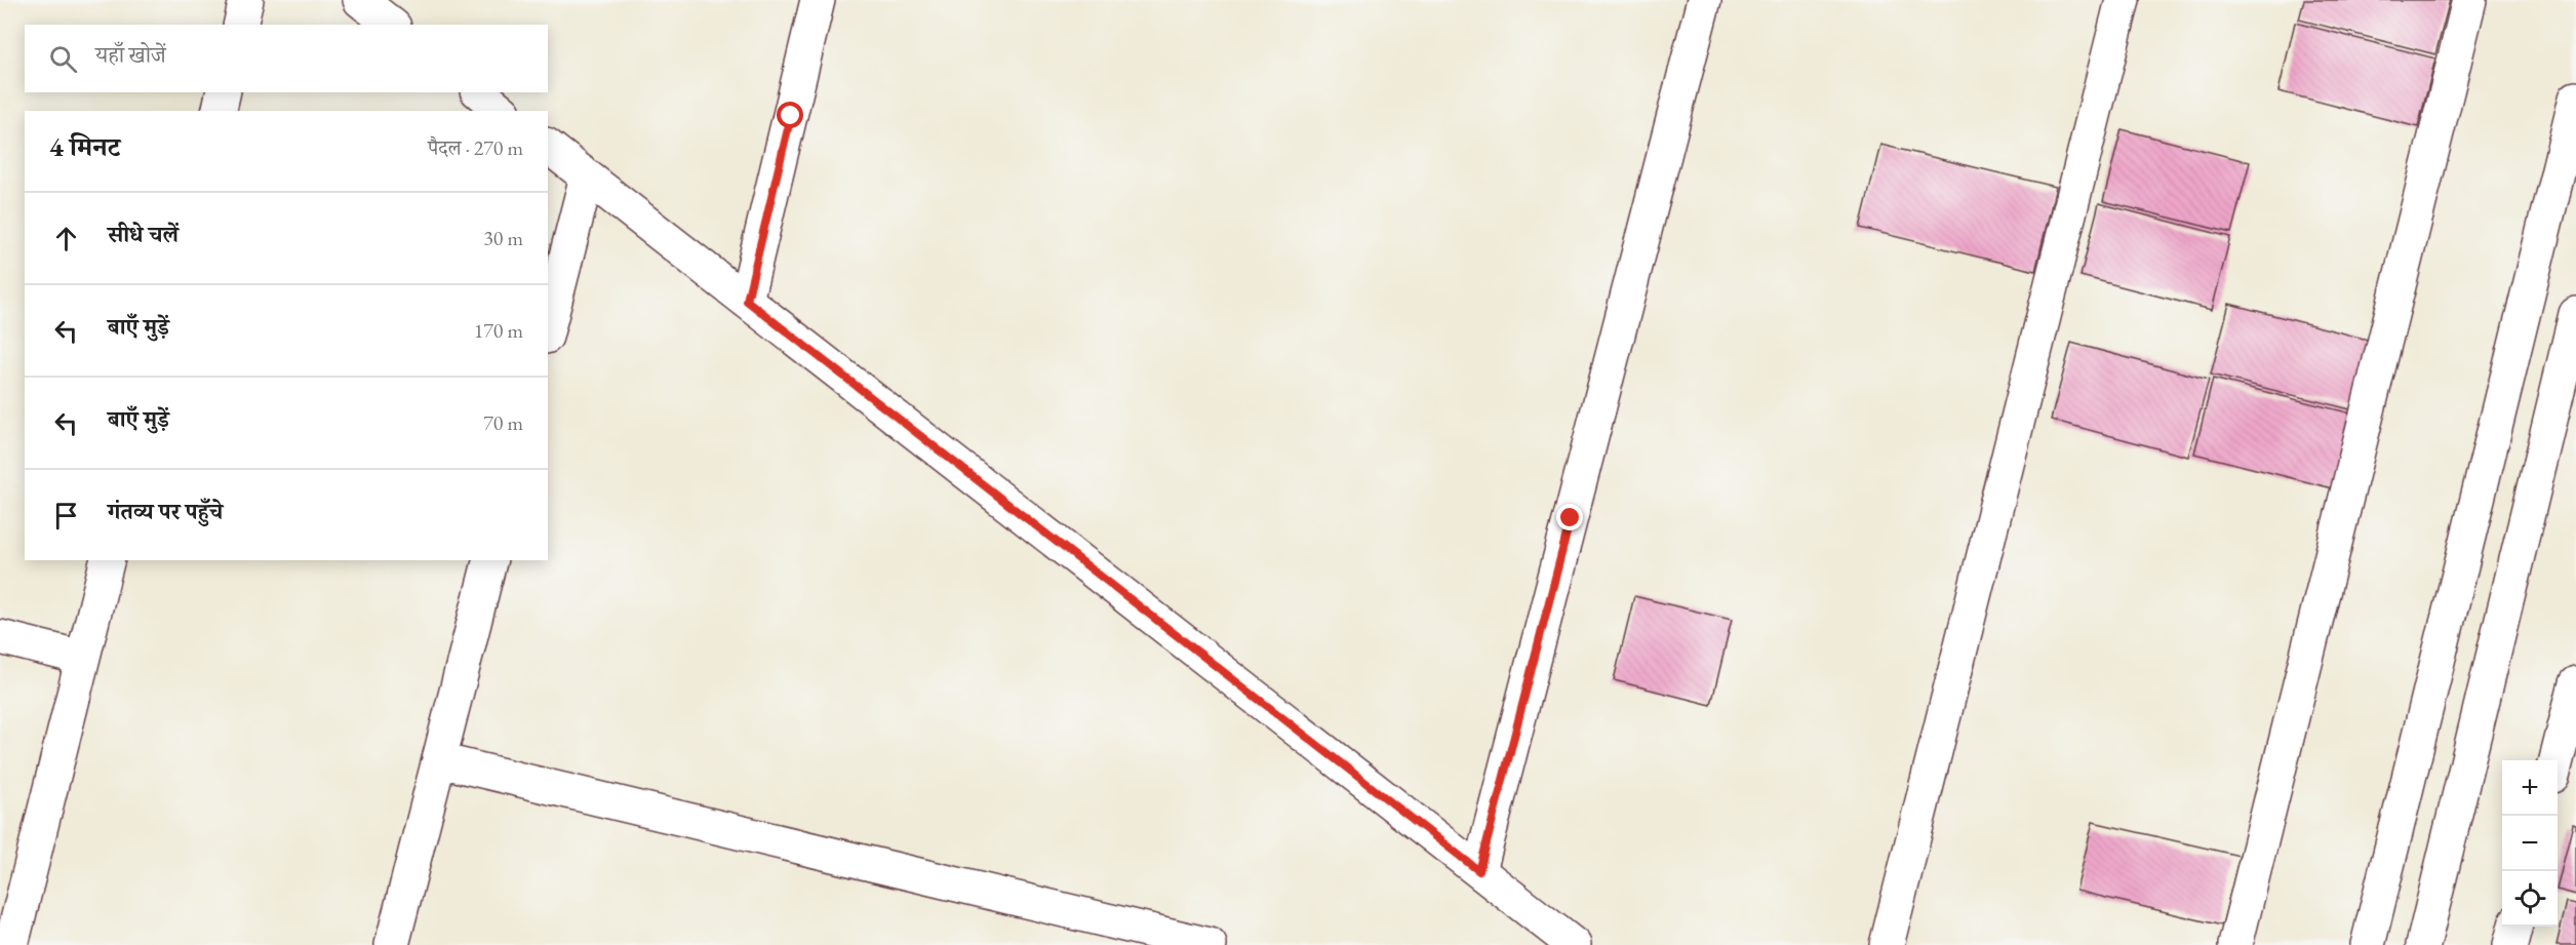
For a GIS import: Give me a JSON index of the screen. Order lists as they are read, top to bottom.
{
  "page": {
    "search": "यहाँ खोजें",
    "heading": ["4 मिनट", "पैदल · 270 m"],
    "list": [
      ["सीधे चलें", "30 m"],
      ["बाएँ मुड़ें", "170 m"],
      ["बाएँ मुड़ें", "70 m"],
      "गंतव्य पर पहुँचे"
    ],
    "map_buttons": ["+", "−"]
  }
}
